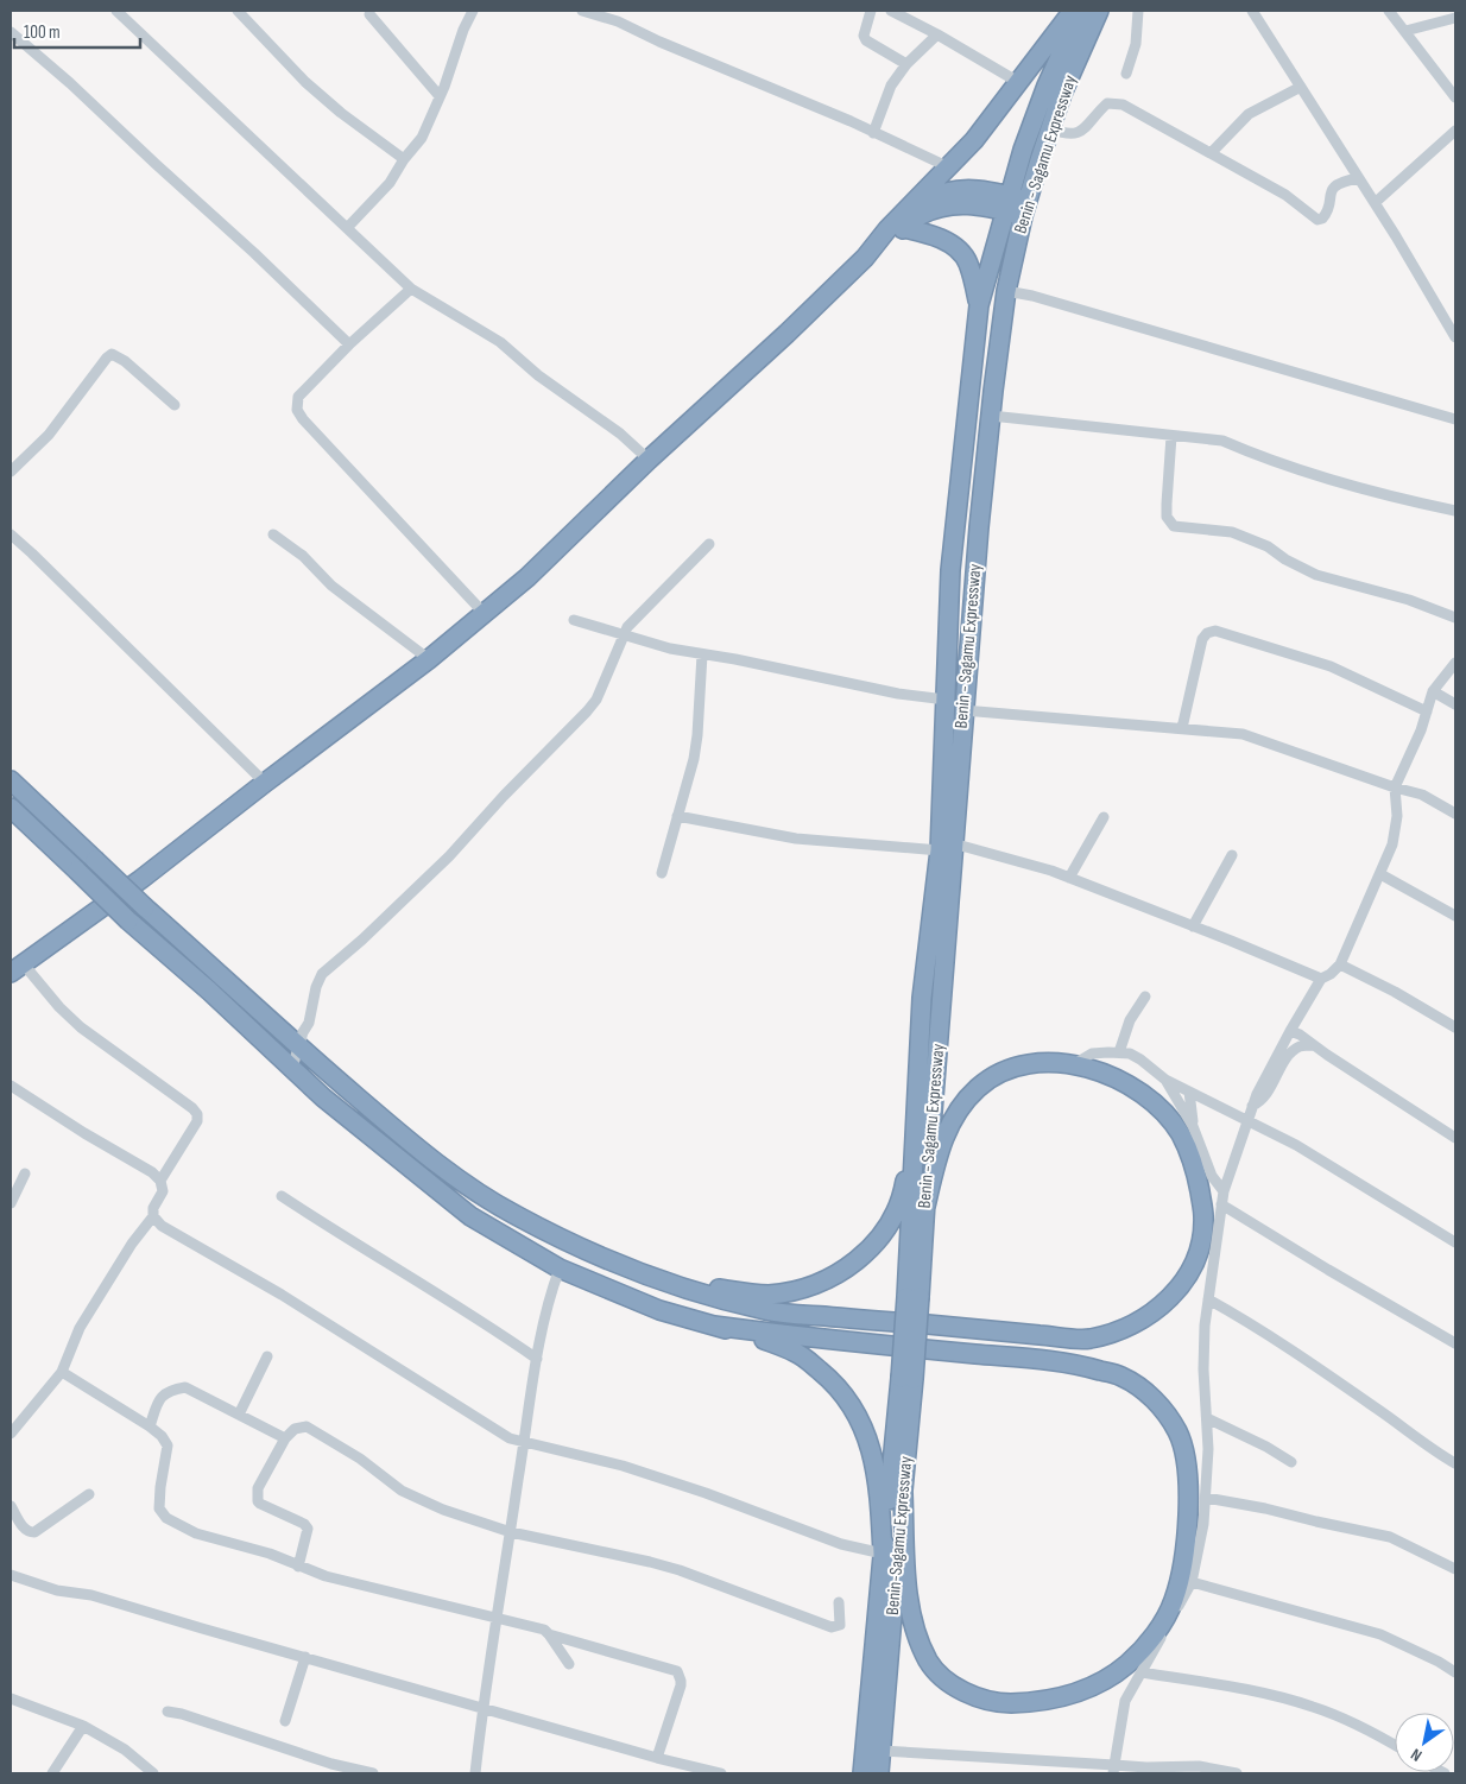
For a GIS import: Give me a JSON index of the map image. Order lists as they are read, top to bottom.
{
  "streets": {
    "highway": ["Benin - Sagamu Expressway", "Benin-Sagamu Expressway"]
  },
  "scale_bar": "100 m",
  "north": "bottom left"
}
